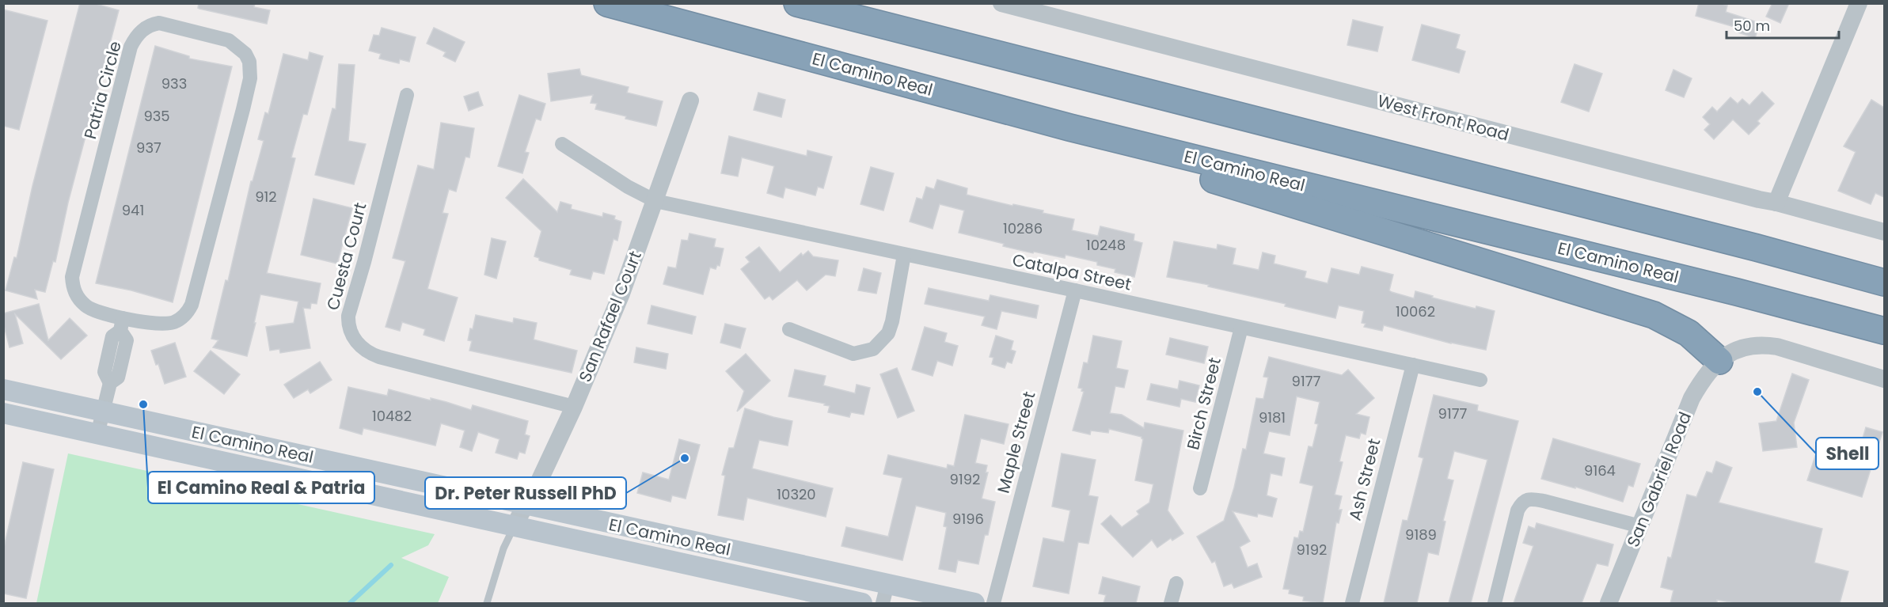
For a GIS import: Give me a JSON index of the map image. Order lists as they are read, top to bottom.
{
  "streets": {
    "highway": ["El Camino Real"],
    "street": [
      "Patria Circle",
      "West Front Road",
      "Cuesta Court",
      "Catalpa Street",
      "San Rafael Court",
      "Birch Street",
      "Maple Street",
      "Ash Street",
      "San Gabriel Road"
    ]
  },
  "crossings": [
    ["El Camino Real", "San Rafael Court"],
    ["Cuesta Court", "San Rafael Court"],
    ["Catalpa Street", "San Rafael Court"],
    ["Catalpa Street", "Birch Street"],
    ["Catalpa Street", "Maple Street"],
    ["Catalpa Street", "Ash Street"]
  ],
  "places": ["Shell", "El Camino Real & Patria", "Dr. Peter Russell PhD"],
  "house_numbers": [
    "933",
    "935",
    "937",
    "912",
    "941",
    "10286",
    "10248",
    "10062",
    "9177",
    "9177",
    "10482",
    "9181",
    "9164",
    "9192",
    "10320",
    "9196",
    "9189",
    "9192"
  ],
  "scale_bar": "50 m"
}
